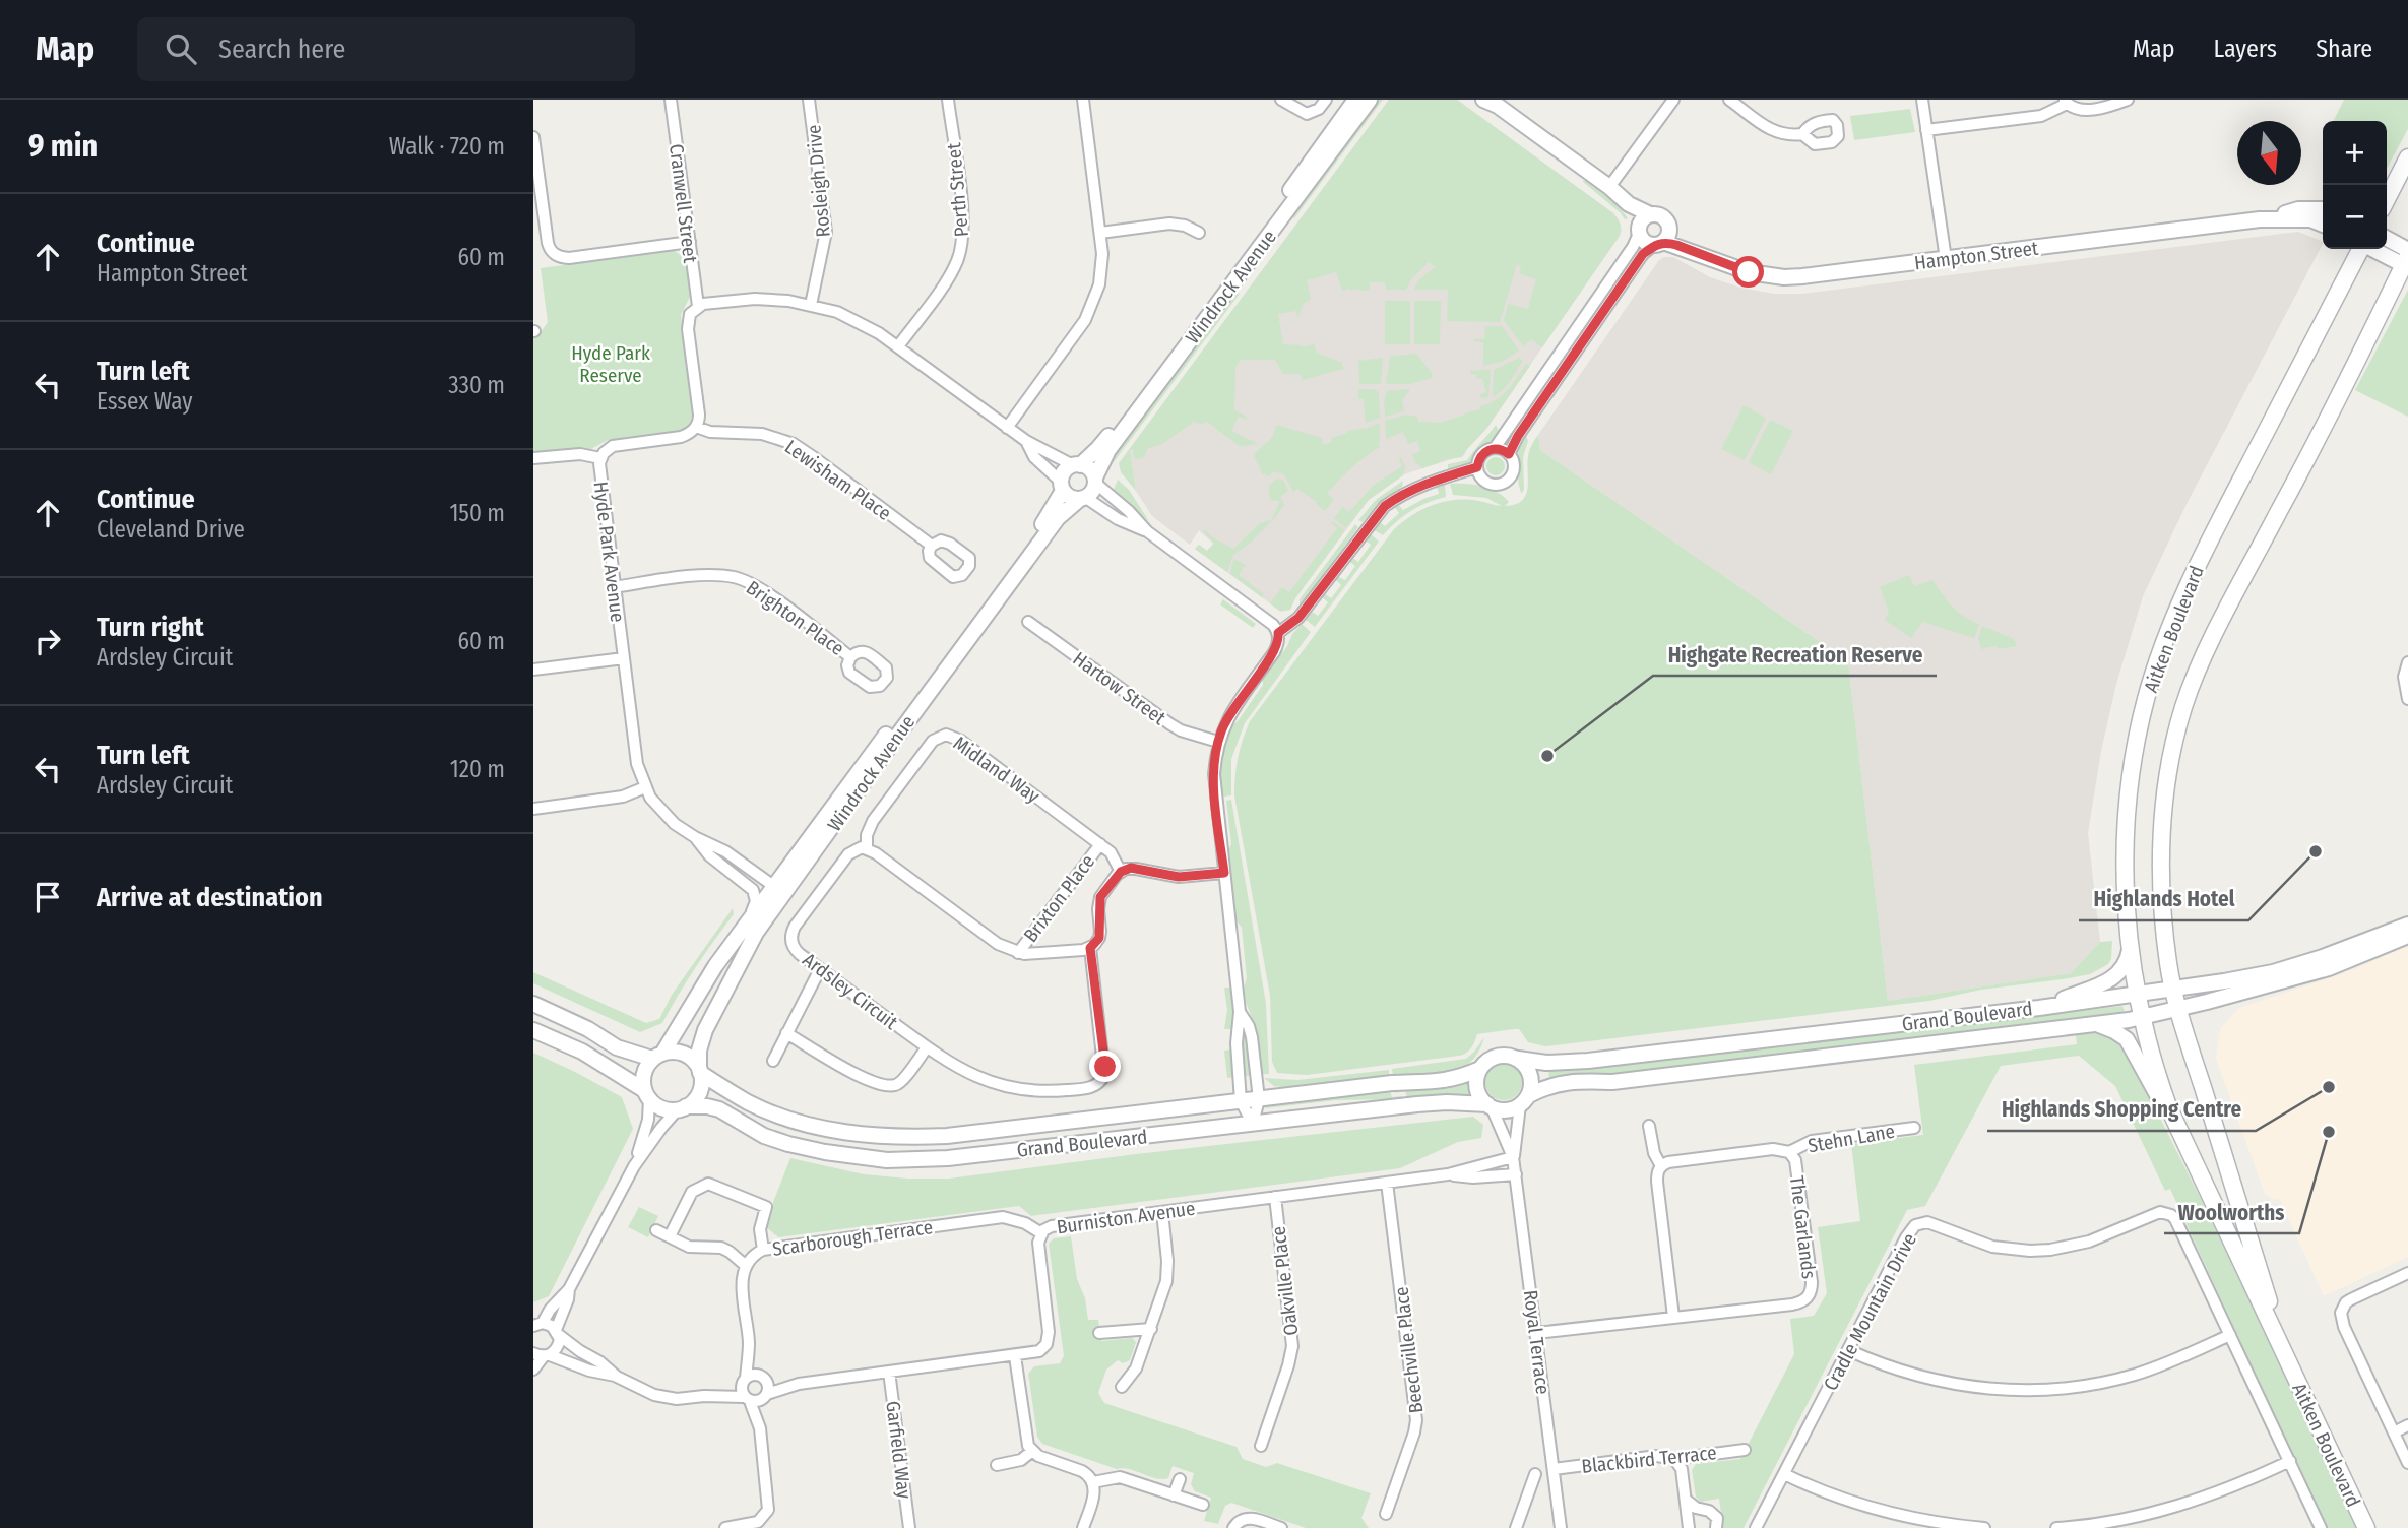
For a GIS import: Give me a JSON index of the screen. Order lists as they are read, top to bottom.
{
  "streets": {
    "main road": ["Aitken Boulevard"],
    "street": [
      "Rosleigh Drive",
      "Perth Street",
      "Cranwell Street",
      "Hampton Street",
      "Windrock Avenue",
      "Lewisham Place",
      "Hyde Park Avenue",
      "Brighton Place",
      "Hartow Street",
      "Midland Way",
      "Brixton Place",
      "Ardsley Circuit",
      "Grand Boulevard",
      "Stehn Lane",
      "Burniston Avenue",
      "The Garlands",
      "Scarborough Terrace",
      "Oakville Place",
      "Cradle Mountain Drive",
      "Royal Terrace",
      "Beechville Place",
      "Garfield Way",
      "Blackbird Terrace"
    ]
  },
  "crossings": [
    ["Windrock Avenue", "Hyde Park Avenue"],
    ["Windrock Avenue", "Grand Boulevard"],
    ["Lewisham Place", "Hyde Park Avenue"],
    ["Hyde Park Avenue", "Brighton Place"],
    ["Aitken Boulevard", "Grand Boulevard"],
    ["Midland Way", "Brixton Place"],
    ["Midland Way", "Ardsley Circuit"],
    ["Grand Boulevard", "Royal Terrace"],
    ["Stehn Lane", "The Garlands"],
    ["Burniston Avenue", "Scarborough Terrace"],
    ["Burniston Avenue", "Oakville Place"],
    ["Burniston Avenue", "Royal Terrace"],
    ["Burniston Avenue", "Beechville Place"],
    ["Burniston Avenue", "Garfield Way"],
    ["The Garlands", "Royal Terrace"],
    ["Royal Terrace", "Blackbird Terrace"]
  ],
  "parks": ["Hyde Park Reserve"],
  "places": [
    "Highgate Recreation Reserve",
    "Highlands Hotel",
    "Highlands Shopping Centre",
    "Woolworths"
  ],
  "north": "bottom",
  "page": {
    "header": "Map",
    "search": "Search here",
    "nav": ["Map", "Layers", "Share"],
    "heading": ["9 min", "Walk · 720 m"],
    "map_buttons": ["+", "−"],
    "list": [
      ["Continue", "Hampton Street", "60 m"],
      ["Turn left", "Essex Way", "330 m"],
      ["Continue", "Cleveland Drive", "150 m"],
      ["Turn right", "Ardsley Circuit", "60 m"],
      ["Turn left", "Ardsley Circuit", "120 m"],
      "Arrive at destination"
    ]
  }
}
